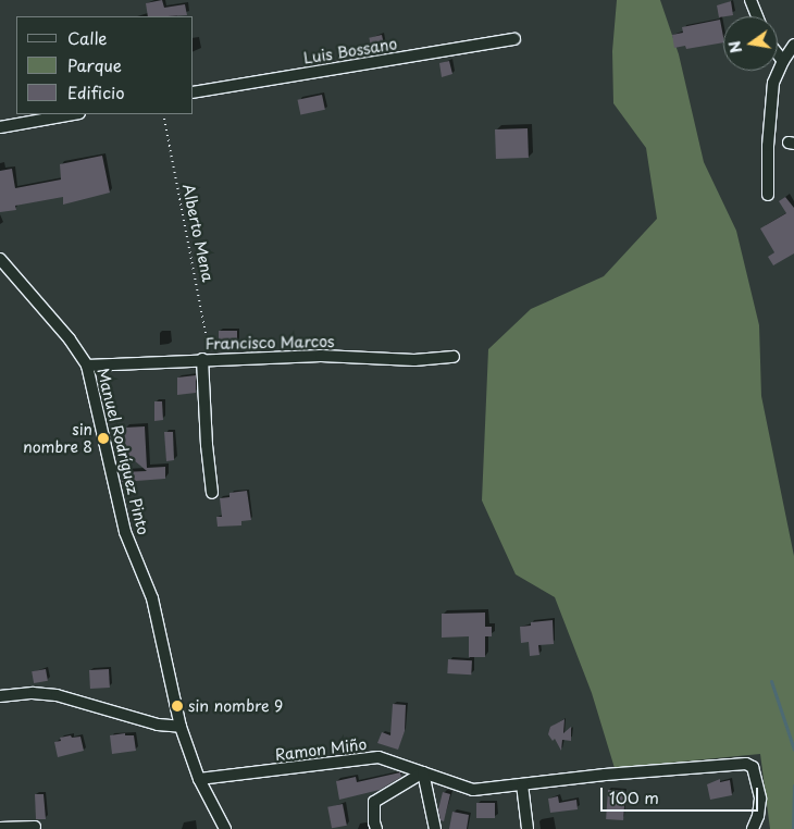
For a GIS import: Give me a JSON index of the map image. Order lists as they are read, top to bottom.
{
  "streets": {
    "street": [
      "Luis Bossano",
      "Francisco Marcos",
      "Manuel Rodríguez Pinto",
      "Ramon Miño"
    ],
    "path": ["Alberto Mena"]
  },
  "crossings": [
    ["Alberto Mena", "Francisco Marcos"],
    ["Francisco Marcos", "Manuel Rodríguez Pinto"],
    ["Manuel Rodríguez Pinto", "Ramon Miño"]
  ],
  "places": ["sin nombre 8", "sin nombre 9"],
  "legend": ["Calle", "Parque", "Edificio"],
  "scale_bar": "100 m",
  "north": "left"
}
